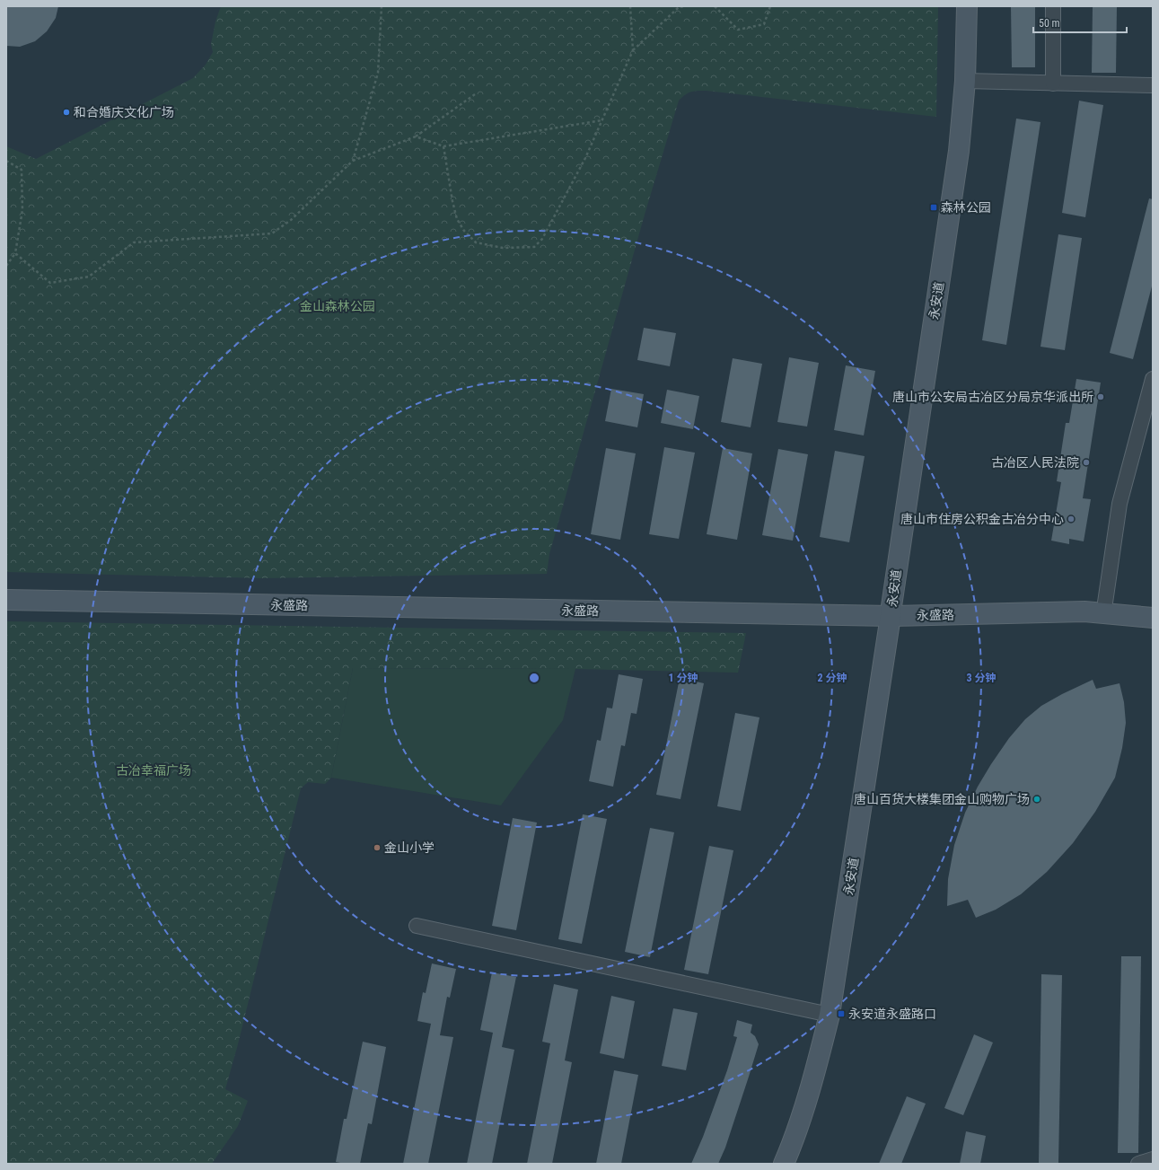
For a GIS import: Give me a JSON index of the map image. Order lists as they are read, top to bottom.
{
  "streets": {
    "main road": ["永安道", "永盛路"]
  },
  "crossings": [
    ["永安道", "永盛路"]
  ],
  "parks": ["金山森林公园", "古冶幸福广场"],
  "places": {
    "other": [
      "和合婚庆文化广场",
      "唐山市公安局古冶区分局京华派出所",
      "古冶区人民法院",
      "唐山市住房公积金古冶分中心",
      "唐山百货大楼集团金山购物广场",
      "金山小学"
    ],
    "transit": ["森林公园", "永安道永盛路口"]
  },
  "scale_bar": "50 m",
  "rings": ["1 分钟", "2 分钟", "3 分钟"]
}
